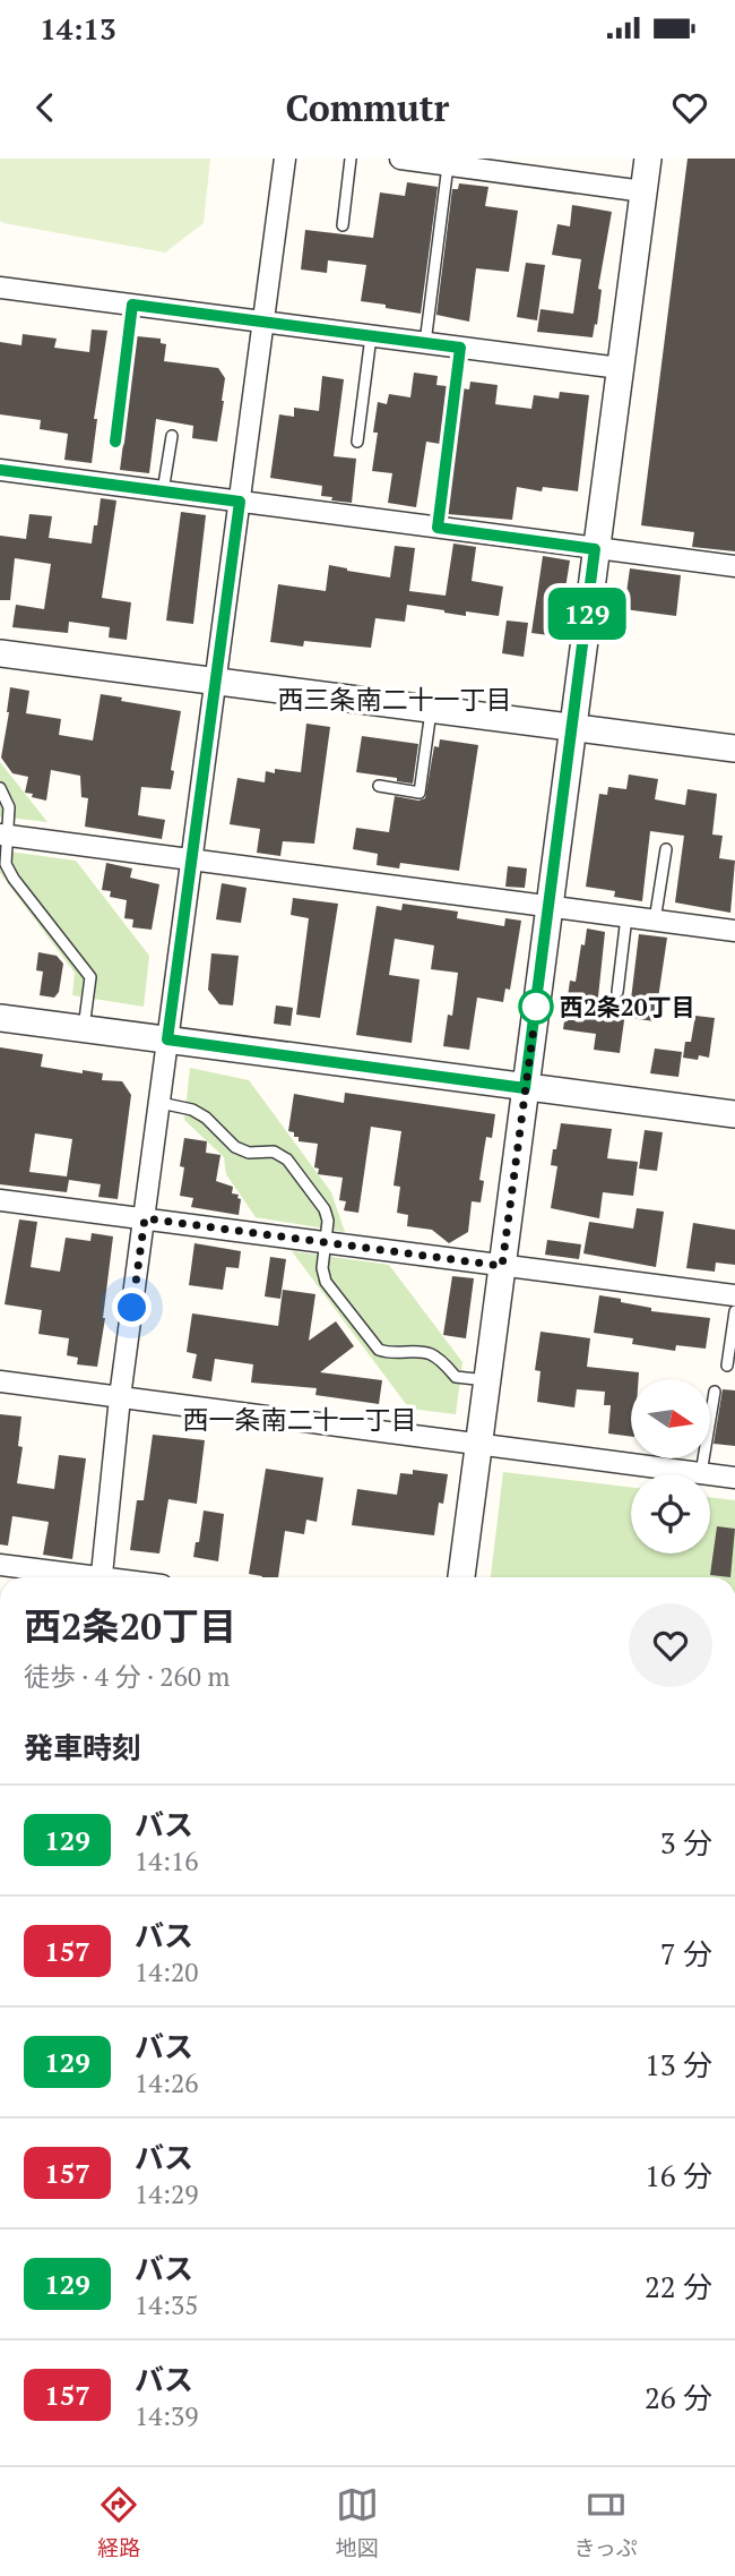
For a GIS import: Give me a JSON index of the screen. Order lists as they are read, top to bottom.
{
  "districts": ["西三条南二十一丁目", "西一条南二十一丁目"],
  "places": ["西2条20丁目"],
  "lines": ["bus line 129"],
  "north": "right",
  "page": {
    "status": "14:13",
    "header": "Commutr",
    "on_map": "129",
    "heading": [
      ["西2条20丁目", "徒歩 · 4 分 · 260 m"],
      "発車時刻"
    ],
    "list": [
      {
        "mark": "129",
        "name": "バス",
        "note": "14:16",
        "value": "3 分"
      },
      {
        "mark": "157",
        "name": "バス",
        "note": "14:20",
        "value": "7 分"
      },
      {
        "mark": "129",
        "name": "バス",
        "note": "14:26",
        "value": "13 分"
      },
      {
        "mark": "157",
        "name": "バス",
        "note": "14:29",
        "value": "16 分"
      },
      {
        "mark": "129",
        "name": "バス",
        "note": "14:35",
        "value": "22 分"
      },
      {
        "mark": "157",
        "name": "バス",
        "note": "14:39",
        "value": "26 分"
      }
    ],
    "tabs": ["経路", "地図", "きっぷ"]
  }
}
